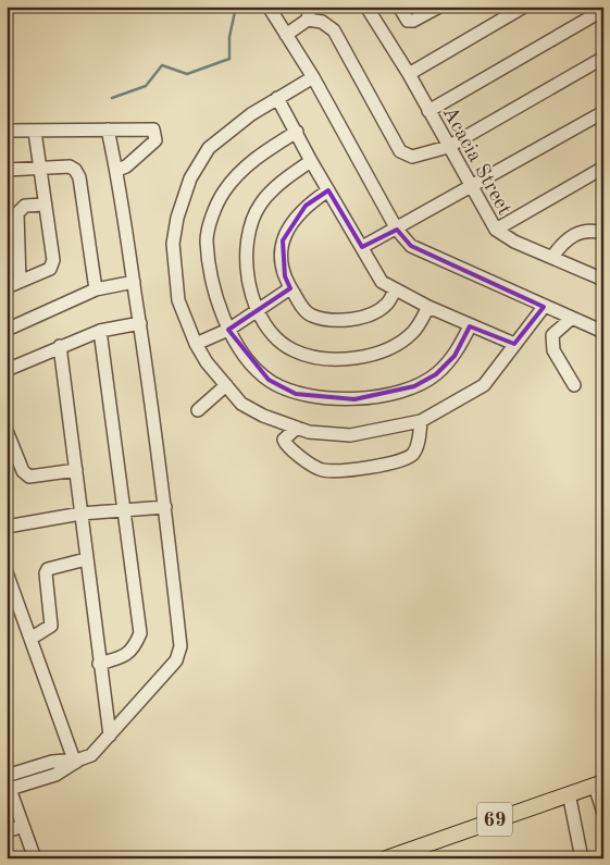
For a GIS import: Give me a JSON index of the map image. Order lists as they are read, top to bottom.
{
  "streets": {
    "main road": ["69"],
    "street": ["Acacia Street"]
  }
}
